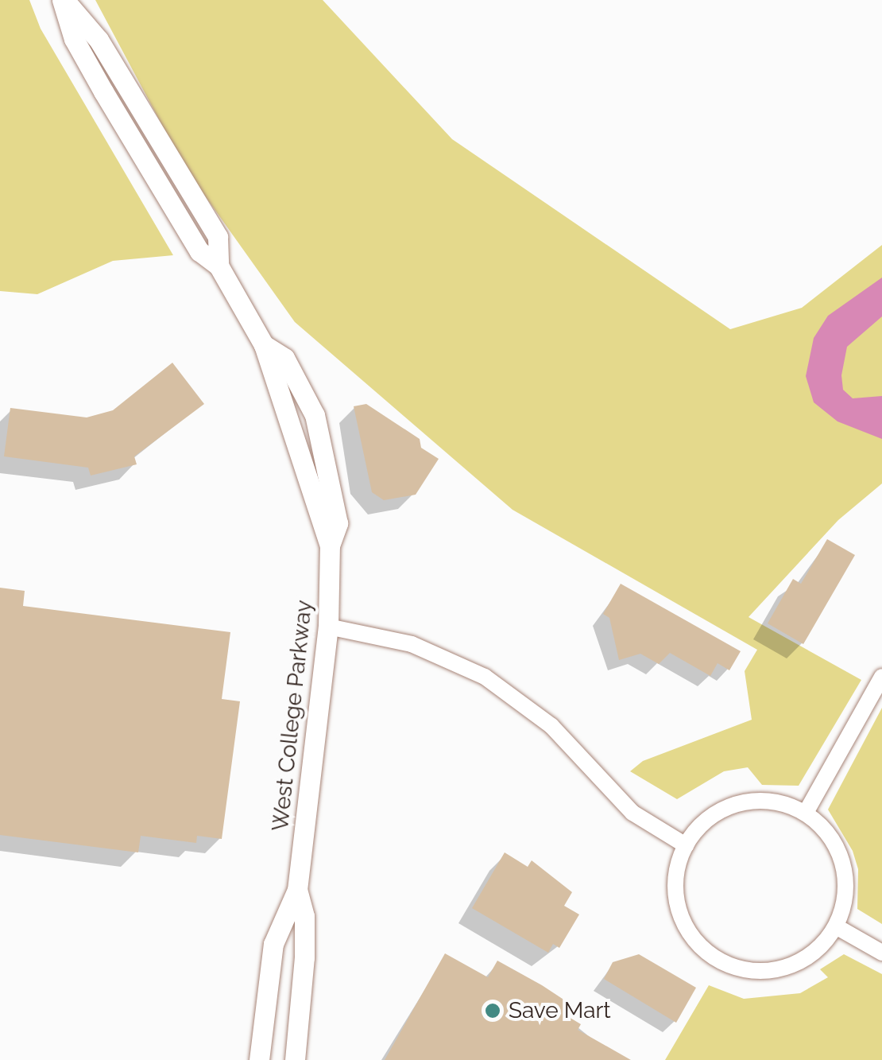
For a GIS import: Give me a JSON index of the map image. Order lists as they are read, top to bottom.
{
  "streets": {
    "street": ["West College Parkway"]
  },
  "places": ["Save Mart"]
}
